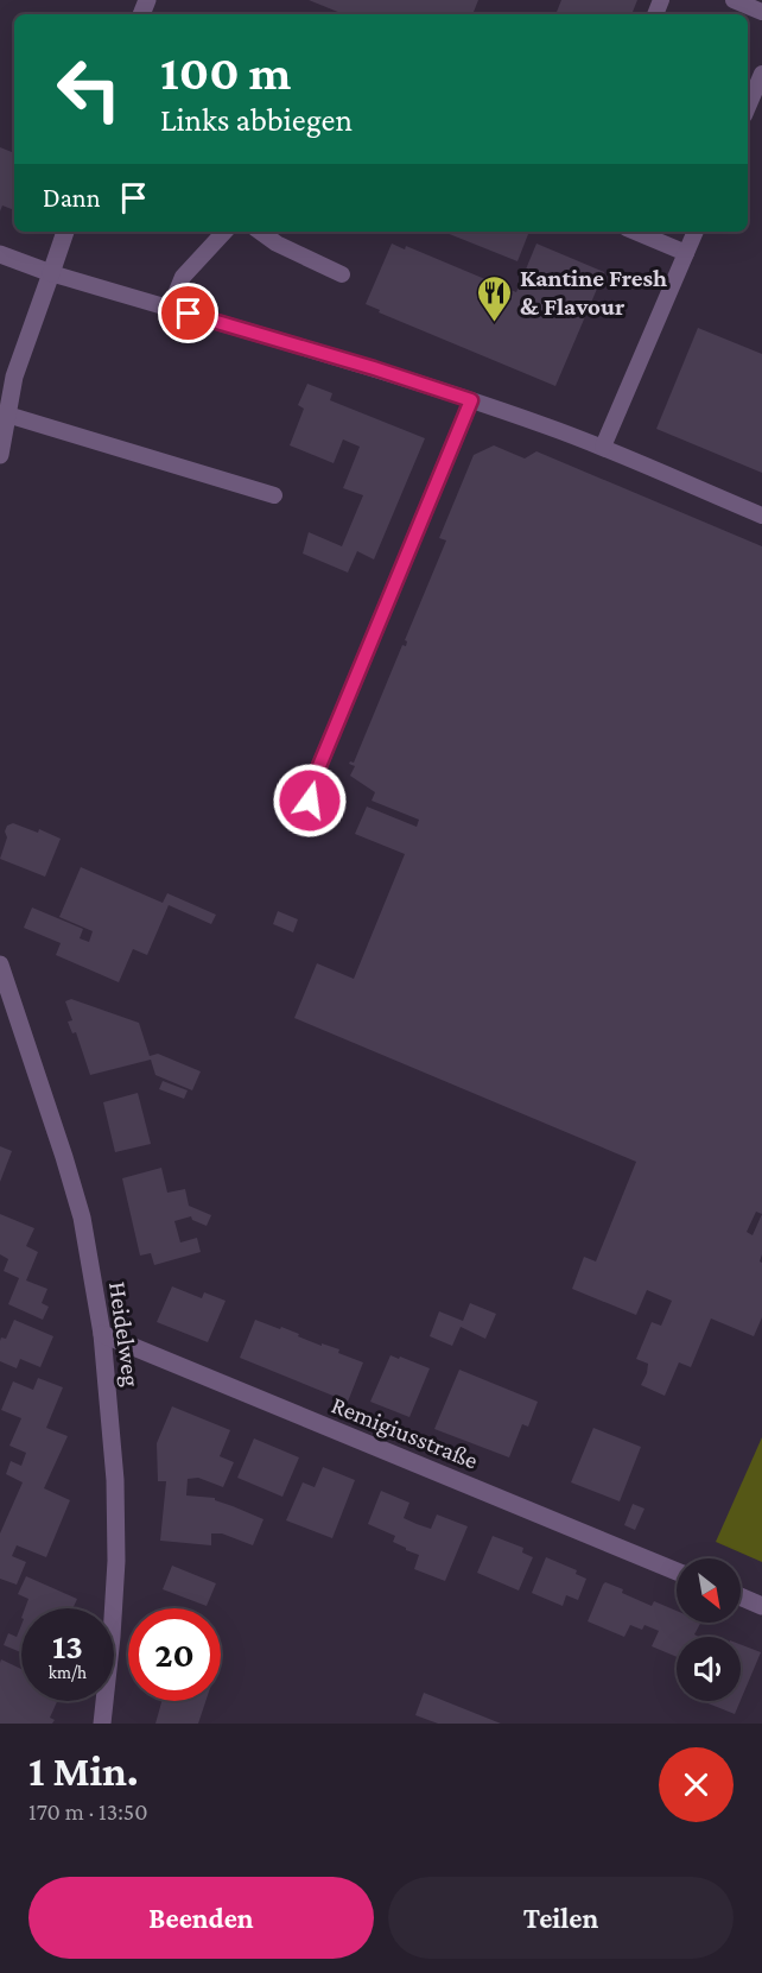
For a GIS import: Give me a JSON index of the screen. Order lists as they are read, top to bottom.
{
  "streets": {
    "street": ["Heidelweg", "Remigiusstraße"]
  },
  "crossings": [
    ["Heidelweg", "Remigiusstraße"]
  ],
  "places": {
    "restaurant": ["Kantine Fresh & Flavour"]
  },
  "north": "bottom right",
  "page": {
    "turn": ["100 m", "Links abbiegen"],
    "then": "Dann",
    "speed": "13 km/h",
    "limit": "20",
    "heading": ["1 Min.", "170 m · 13:50"],
    "buttons": ["Beenden", "Teilen"]
  }
}
